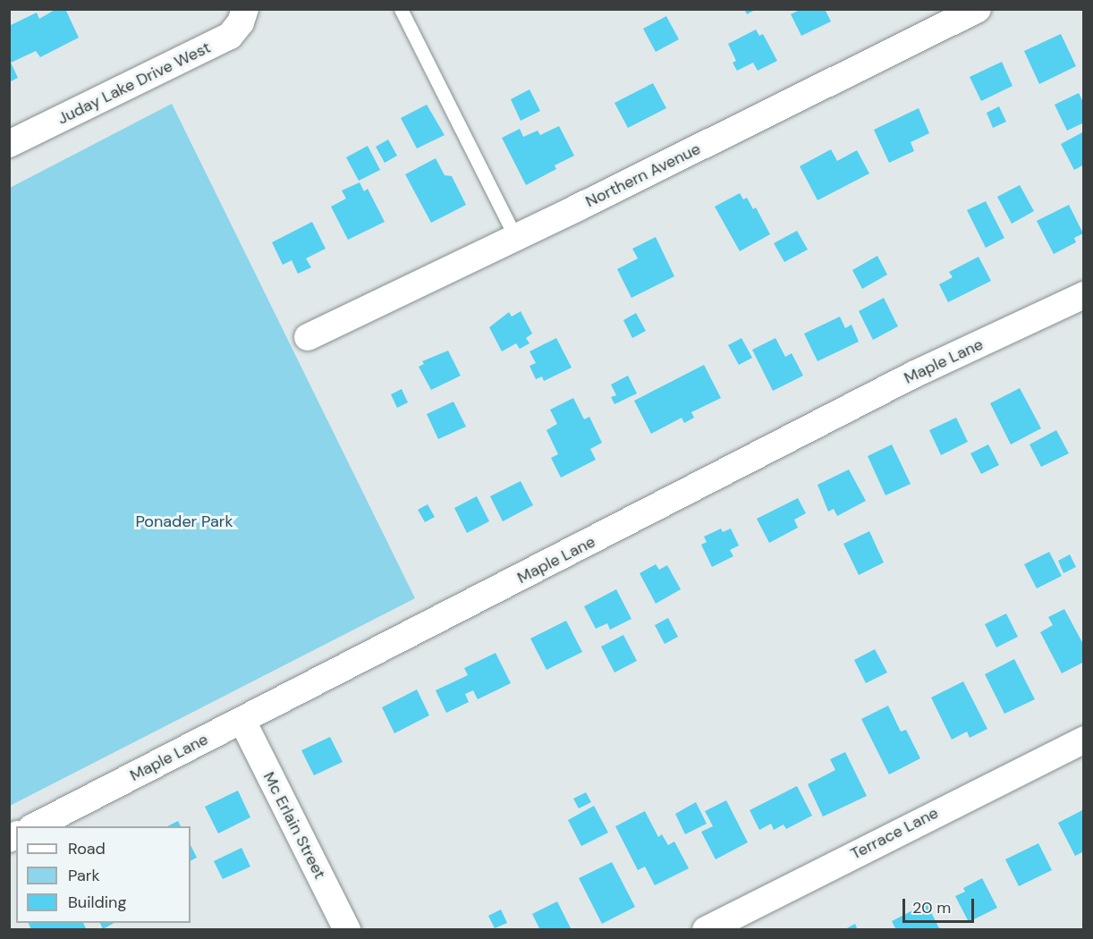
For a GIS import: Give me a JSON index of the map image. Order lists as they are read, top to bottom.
{
  "streets": {
    "street": [
      "Juday Lake Drive West",
      "Northern Avenue",
      "Maple Lane",
      "Mc Erlain Street",
      "Terrace Lane"
    ]
  },
  "crossings": [
    ["Maple Lane", "Mc Erlain Street"]
  ],
  "parks": ["Ponader Park"],
  "legend": ["Road", "Park", "Building"],
  "scale_bar": "20 m"
}
